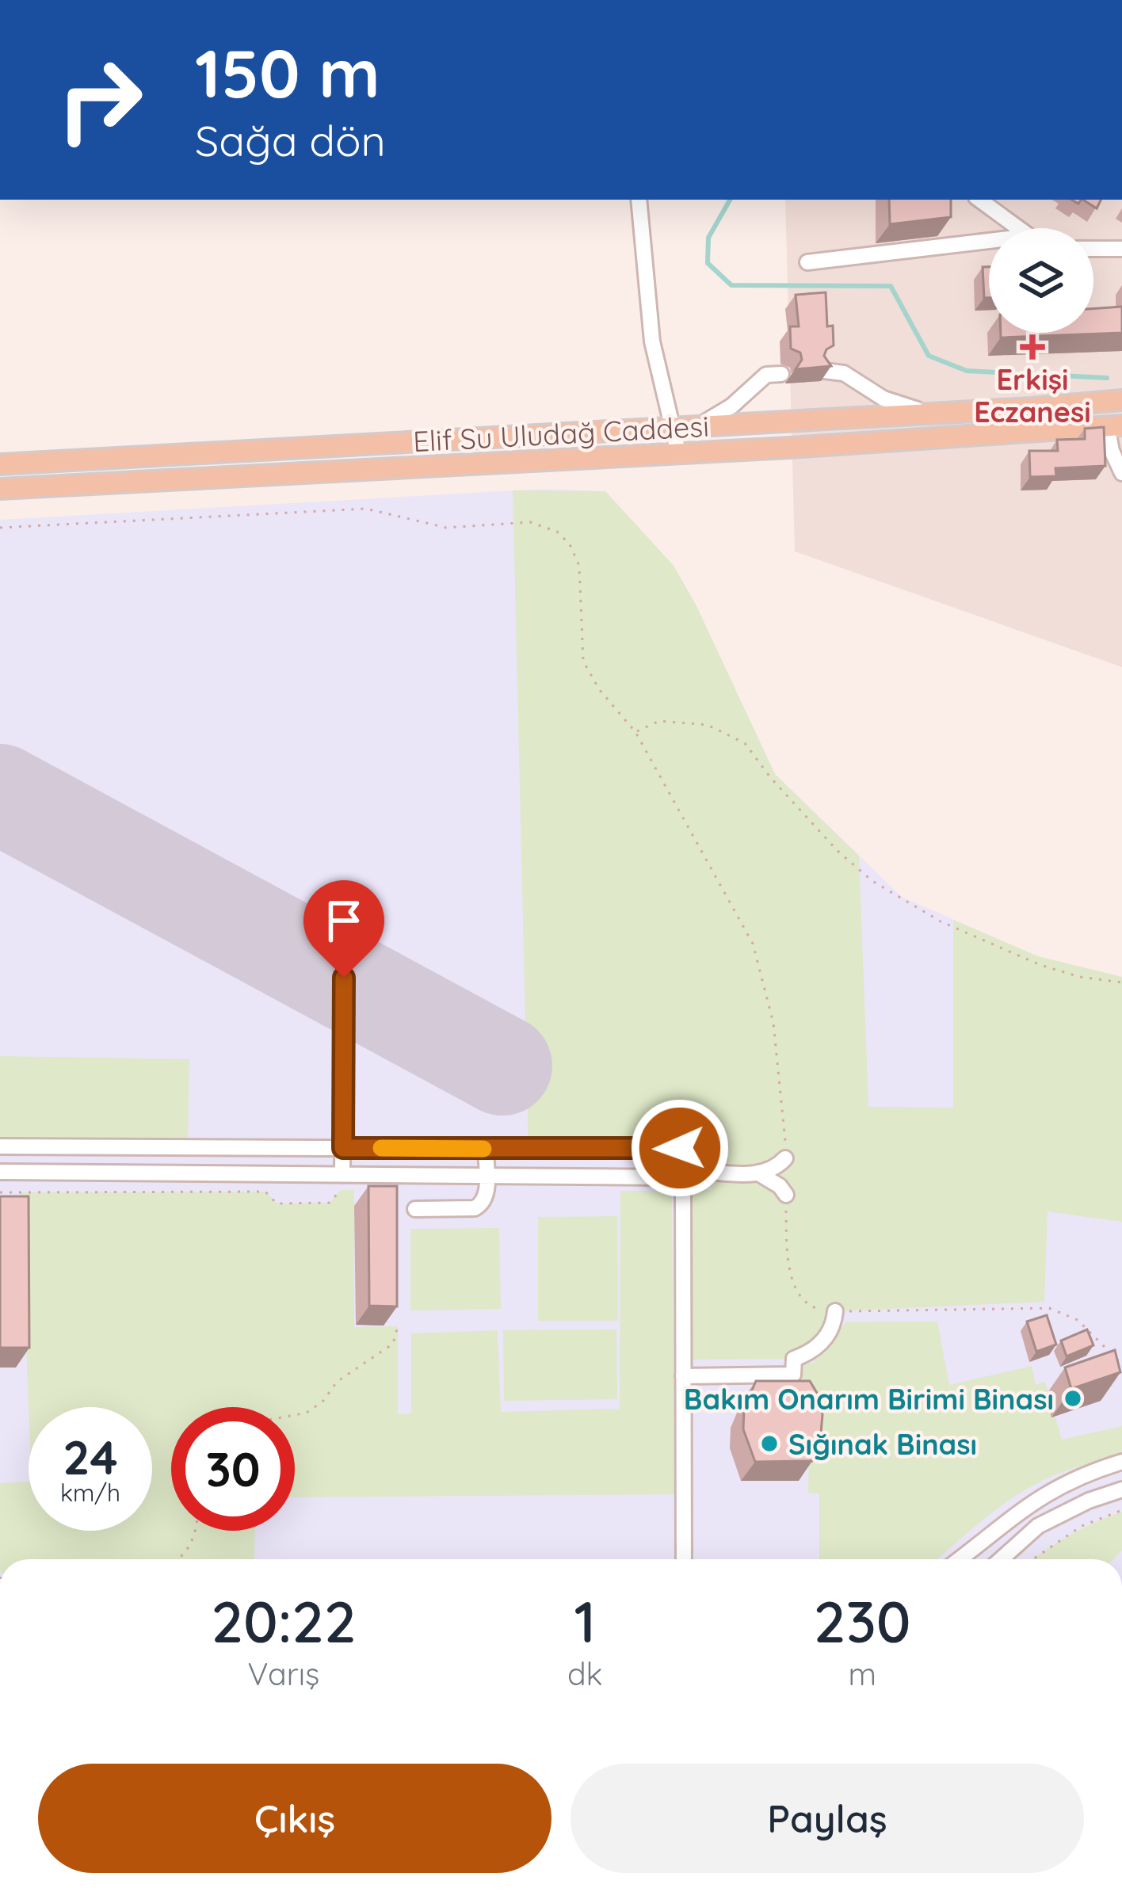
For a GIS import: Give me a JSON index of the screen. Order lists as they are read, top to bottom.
{
  "streets": {
    "main road": ["Elif Su Uludağ Caddesi"]
  },
  "places": {
    "health": ["Erkişi Eczanesi"],
    "other": ["Bakım Onarım Birimi Binası", "Sığınak Binası"]
  },
  "page": {
    "turn": ["150 m", "Sağa dön"],
    "speed": "24 km/h",
    "limit": "30",
    "eta": [
      "20:22",
      "Varış",
      "1",
      "dk",
      "230",
      "m"
    ],
    "buttons": ["Çıkış", "Paylaş"]
  }
}
